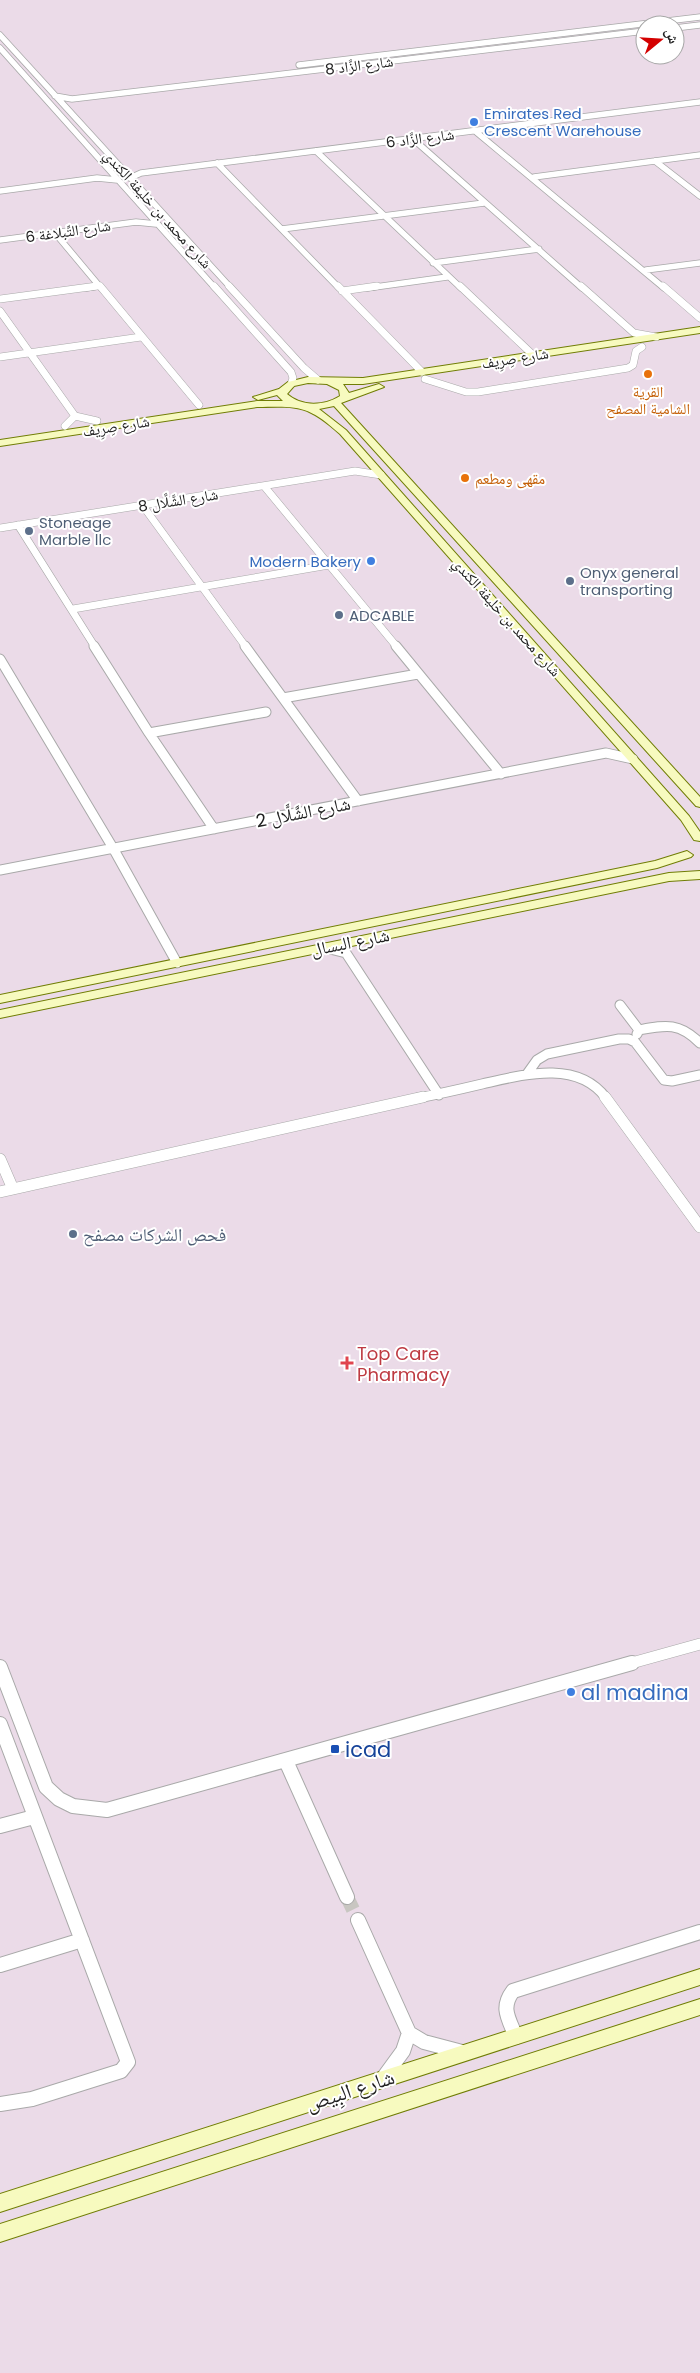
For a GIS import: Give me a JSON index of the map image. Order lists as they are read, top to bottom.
{
  "streets": {
    "main road": [
      "شارع محمد بن خليفة الكندي",
      "شارع صِرِيف",
      "شارع البسال",
      "شارع البِيص"
    ],
    "street": [
      "شارع الزَّاد 8",
      "شارع الزَّاد 6",
      "شارع التِّبلاغة 6",
      "شارع الشَّلَّال 8",
      "شارع الشَّلَّال 2"
    ]
  },
  "crossings": [
    ["شارع الزَّاد 6", "شارع محمد بن خليفة الكندي"],
    ["شارع محمد بن خليفة الكندي", "شارع التِّبلاغة 6"],
    ["شارع محمد بن خليفة الكندي", "شارع صِرِيف"],
    ["شارع محمد بن خليفة الكندي", "شارع الشَّلَّال 8"],
    ["شارع محمد بن خليفة الكندي", "شارع الشَّلَّال 2"]
  ],
  "places": {
    "other": [
      "Emirates Red Crescent Warehouse",
      "القرية الشامية المصفح",
      "مقهى ومطعم",
      "Stoneage Marble llc",
      "Modern Bakery",
      "Onyx general transporting",
      "ADCABLE",
      "فحص الشركات مصفح",
      "al madina"
    ],
    "health": ["Top Care Pharmacy"],
    "transit": ["icad"]
  },
  "north": "right"
}
